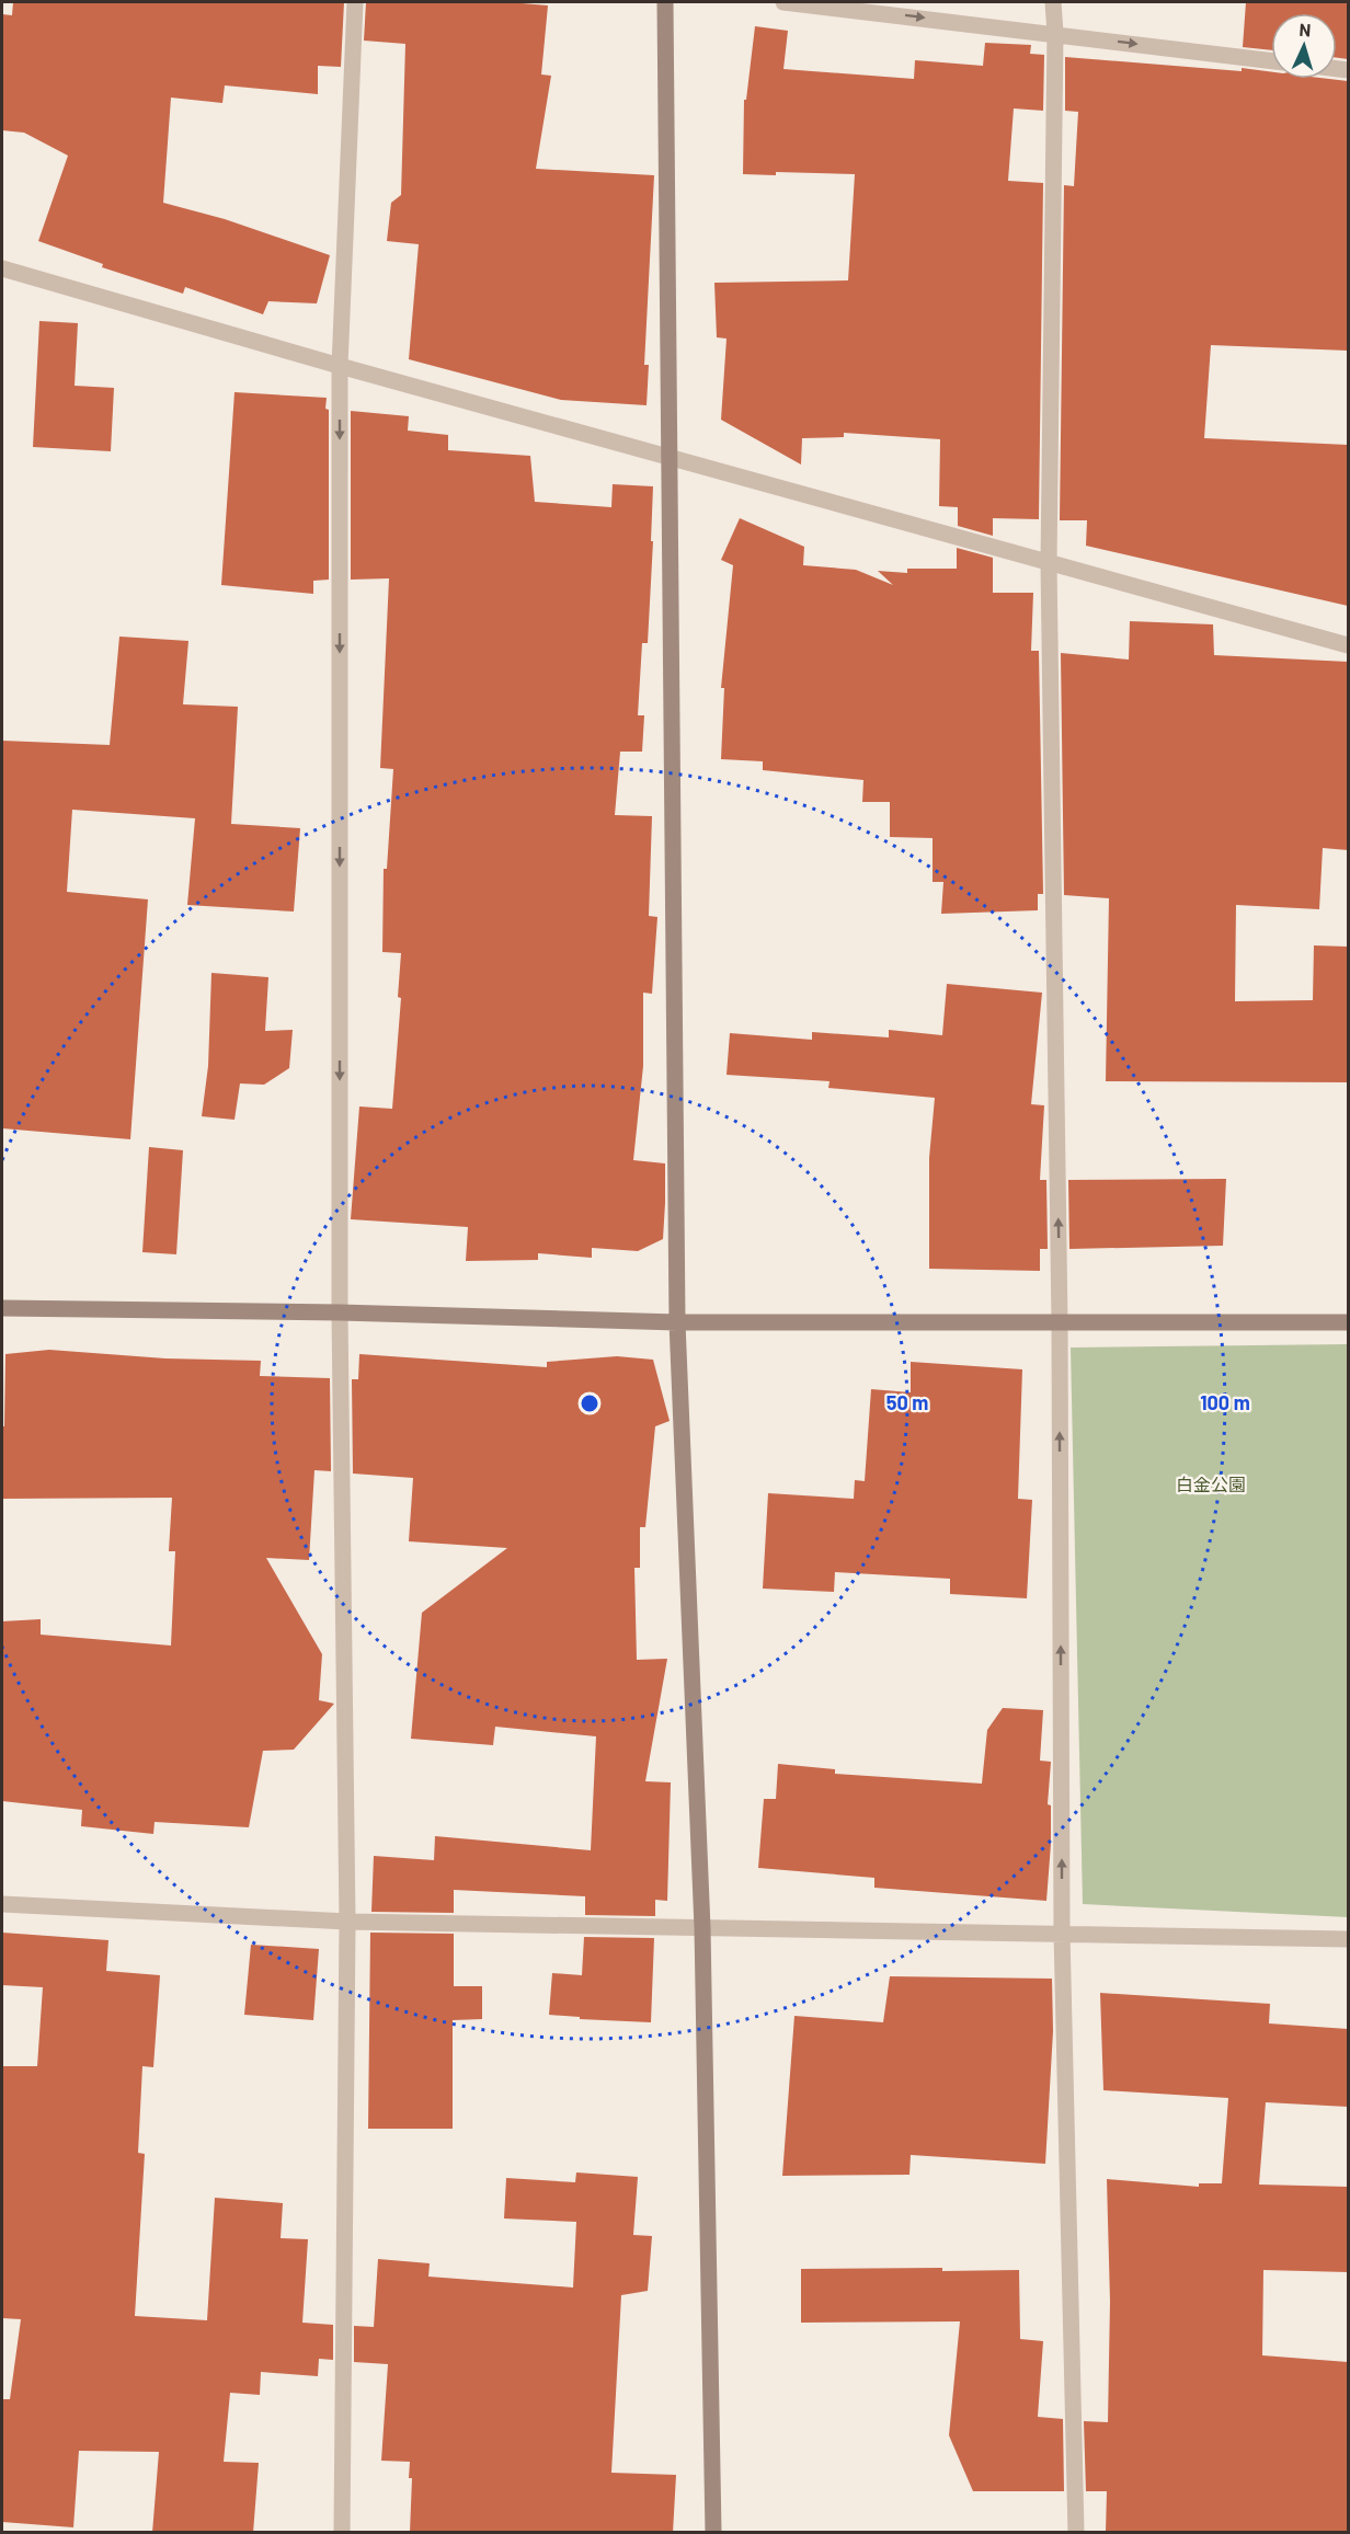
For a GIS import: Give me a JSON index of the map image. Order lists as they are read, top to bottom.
{
  "parks": ["白金公園"],
  "north": "top",
  "rings": ["50 m", "100 m"]
}
